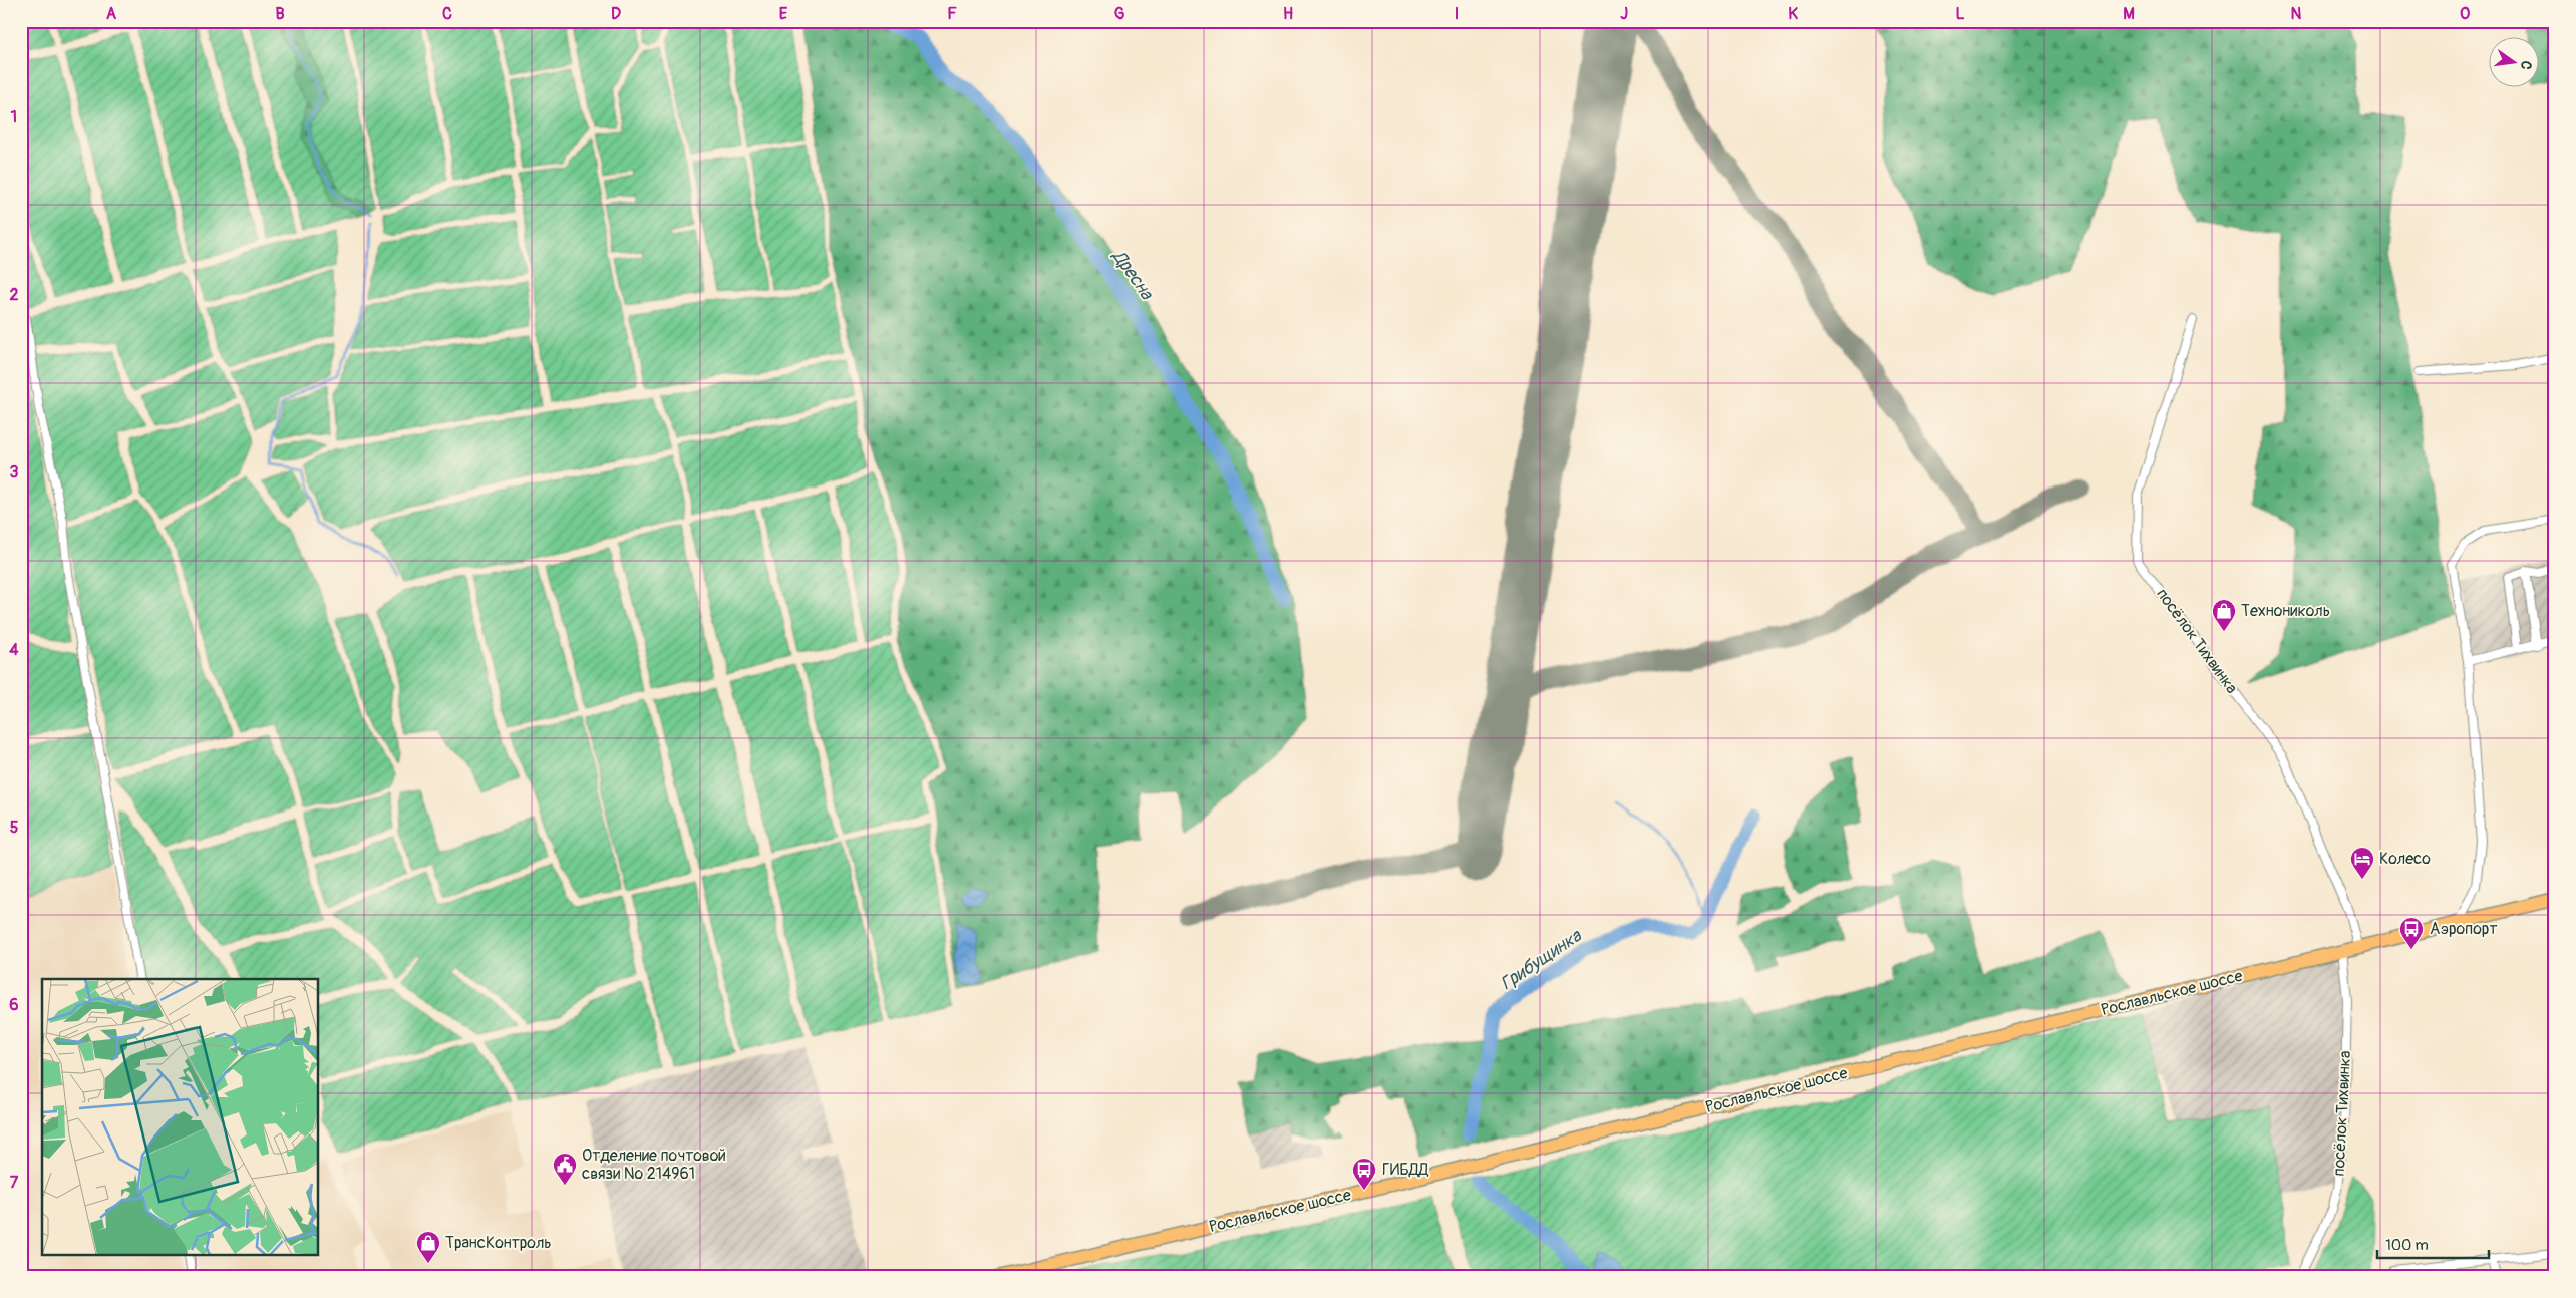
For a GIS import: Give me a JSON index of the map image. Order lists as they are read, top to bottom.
{
  "streets": {
    "main road": ["Рославльское шоссе"],
    "street": ["посёлок Тихвинка"]
  },
  "crossings": [
    ["посёлок Тихвинка", "Рославльское шоссе"]
  ],
  "water": ["Дресна", "Грибущинка"],
  "places": {
    "shop": ["Технониколь", "ТрансКонтроль"],
    "hotel": ["Колесо"],
    "bus stop": ["Аэропорт", "ГИБДД"],
    "public building": ["Отделение почтовой связи № 214961"]
  },
  "scale_bar": "100 m",
  "north": "right",
  "grid": {
    "columns": [
      "A",
      "B",
      "C",
      "D",
      "E",
      "F",
      "G",
      "H",
      "I",
      "J",
      "K",
      "L",
      "M",
      "N",
      "O"
    ],
    "rows": [
      "1",
      "2",
      "3",
      "4",
      "5",
      "6",
      "7"
    ]
  }
}
